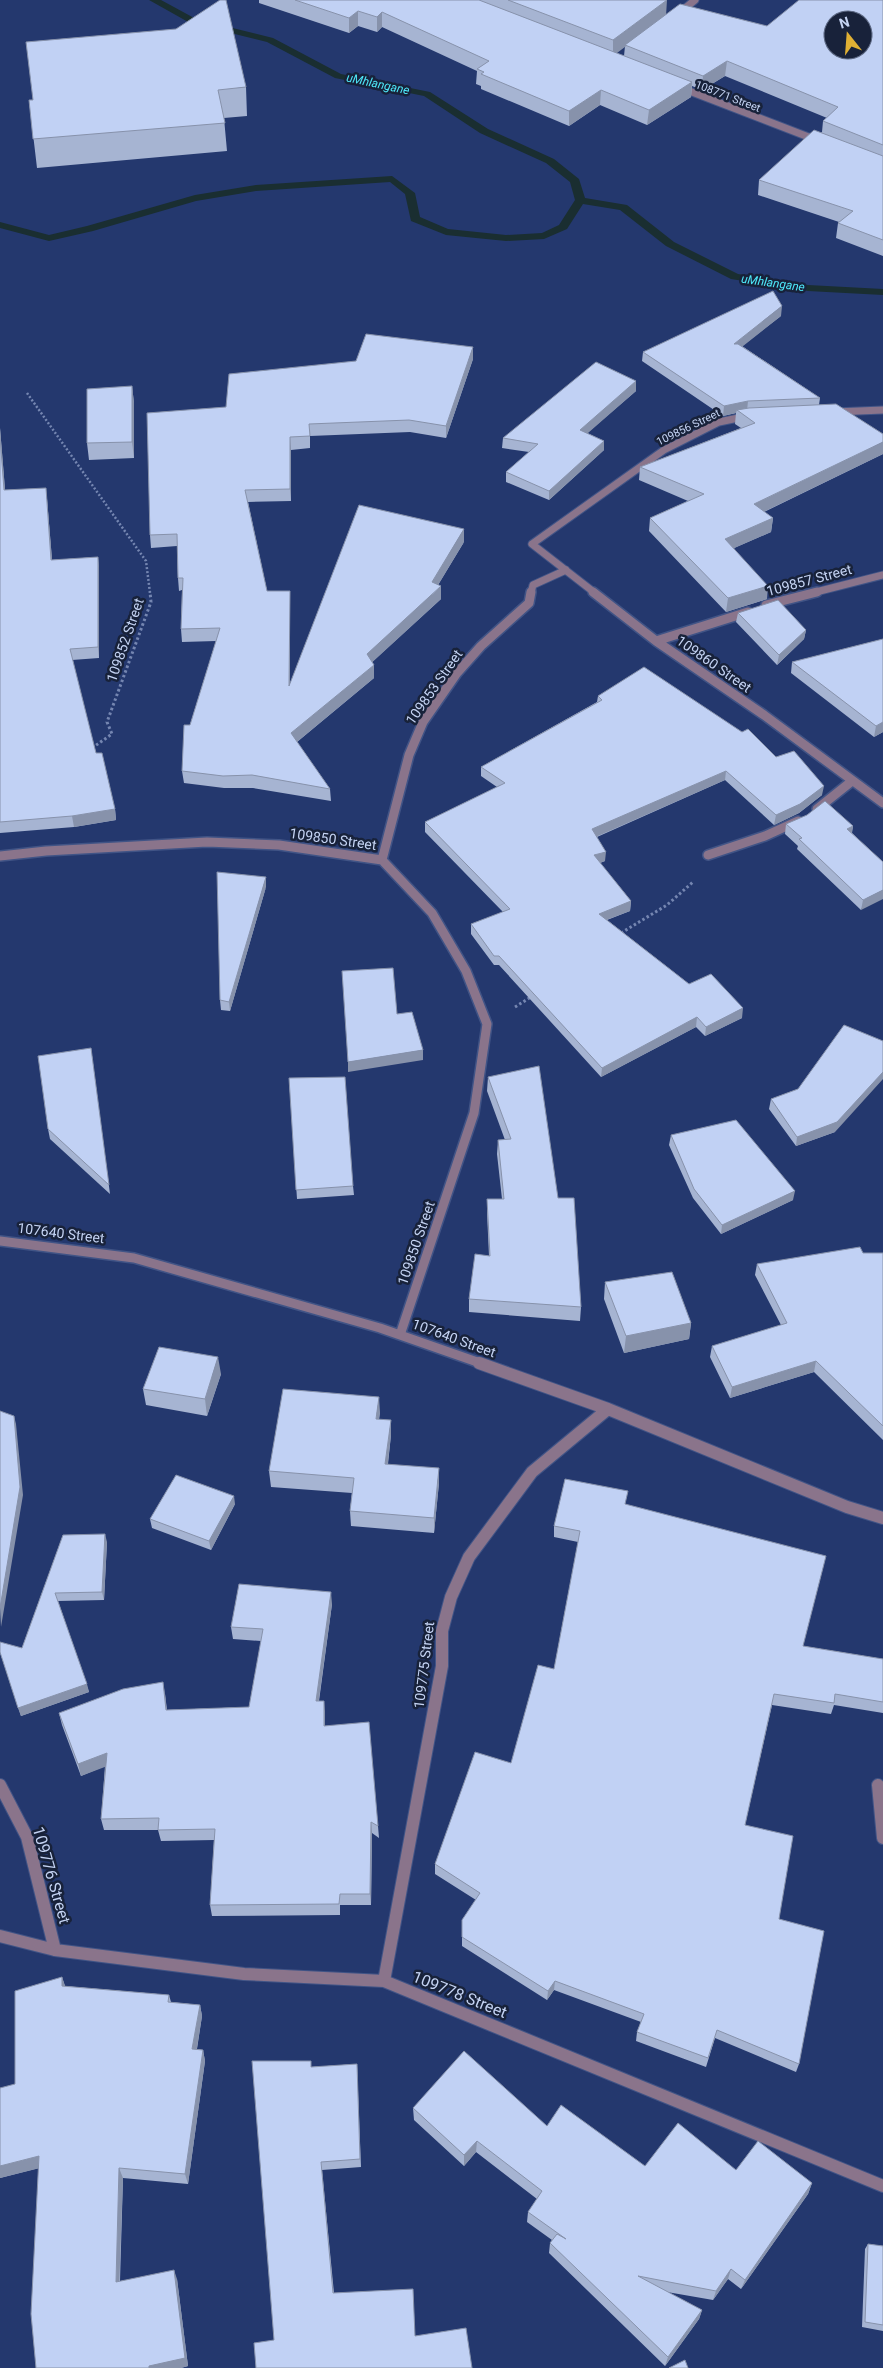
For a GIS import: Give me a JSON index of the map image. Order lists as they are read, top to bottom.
{
  "streets": {
    "street": [
      "108771 Street",
      "109856 Street",
      "109857 Street",
      "109860 Street",
      "109853 Street",
      "109850 Street",
      "107640 Street",
      "109775 Street",
      "109776 Street",
      "109778 Street"
    ],
    "path": ["109852 Street"]
  },
  "crossings": [
    ["109856 Street", "109860 Street"],
    ["109857 Street", "109860 Street"],
    ["109860 Street", "109853 Street"],
    ["109853 Street", "109850 Street"],
    ["109850 Street", "107640 Street"],
    ["107640 Street", "109775 Street"],
    ["109775 Street", "109778 Street"],
    ["109776 Street", "109778 Street"]
  ],
  "water": ["uMhlangane"],
  "north": "top"
}
